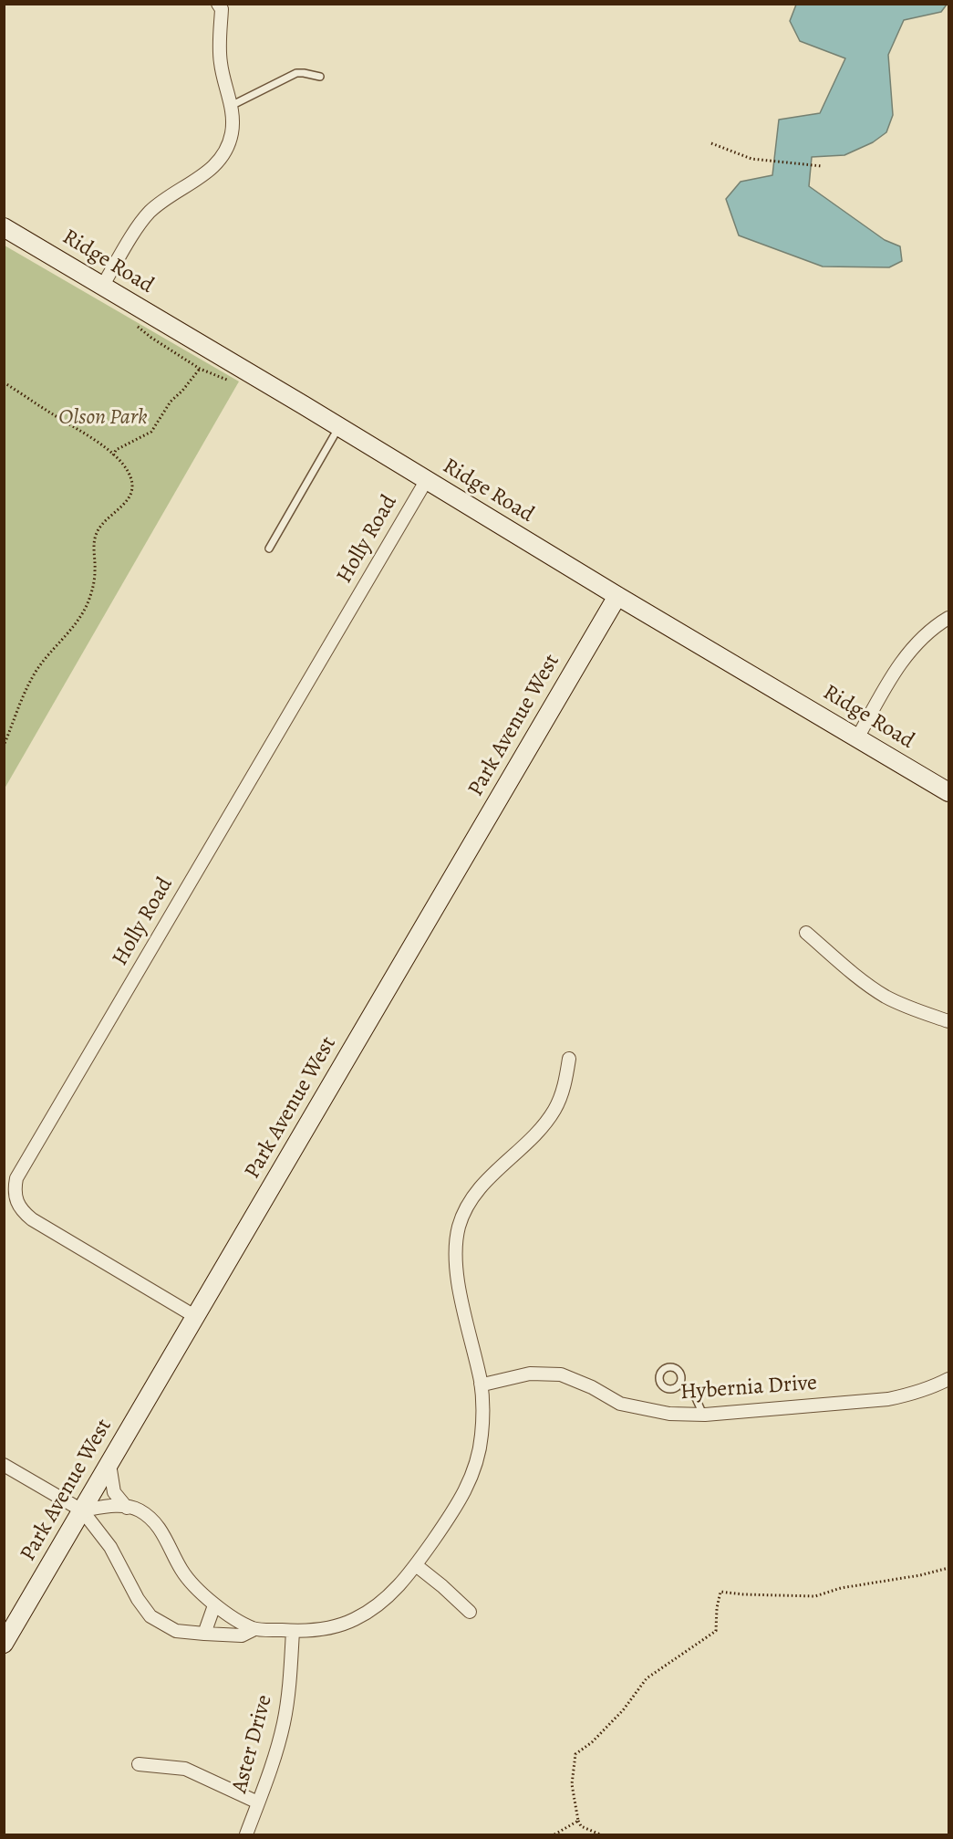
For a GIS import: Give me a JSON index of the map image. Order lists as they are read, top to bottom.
{
  "streets": {
    "street": [
      "Ridge Road",
      "Holly Road",
      "Park Avenue West",
      "Hybernia Drive",
      "Aster Drive"
    ]
  },
  "crossings": [
    ["Ridge Road", "Holly Road"],
    ["Ridge Road", "Park Avenue West"],
    ["Holly Road", "Park Avenue West"]
  ],
  "parks": ["Olson Park"]
}
